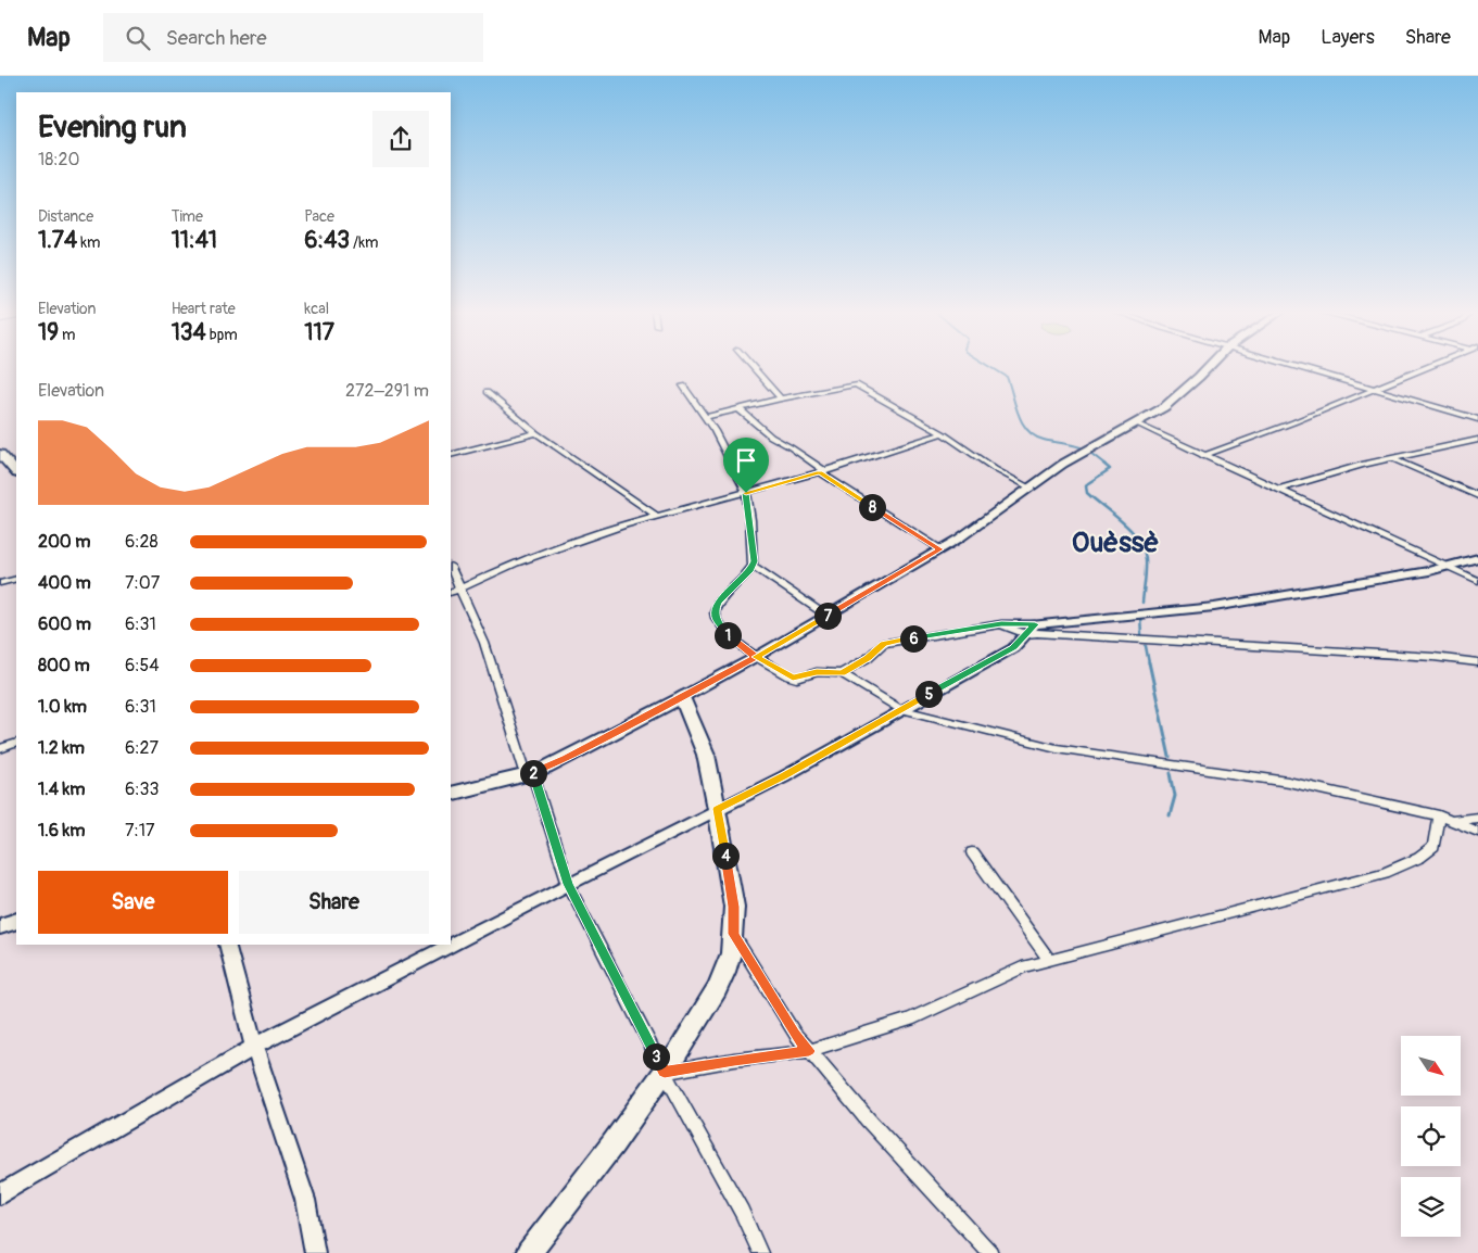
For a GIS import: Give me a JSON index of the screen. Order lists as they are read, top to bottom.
{
  "districts": ["Ouèssè"],
  "north": "bottom right",
  "page": {
    "header": "Map",
    "search": "Search here",
    "nav": ["Map", "Layers", "Share"],
    "heading": ["Evening run", "18:20"],
    "stats": [
      ["Distance", "1.74 km"],
      ["Time", "11:41"],
      ["Pace", "6:43 /km"],
      ["Elevation", "19 m"],
      ["Heart rate", "134 bpm"],
      ["kcal", "117"]
    ],
    "chart": ["Elevation", "272–291 m"],
    "pins": [
      "8",
      "7",
      "1",
      "6",
      "5",
      "2",
      "4",
      "3"
    ],
    "list": [
      {
        "name": "200 m",
        "note": "6:28"
      },
      {
        "name": "400 m",
        "note": "7:07"
      },
      {
        "name": "600 m",
        "note": "6:31"
      },
      {
        "name": "800 m",
        "note": "6:54"
      },
      {
        "name": "1.0 km",
        "note": "6:31"
      },
      {
        "name": "1.2 km",
        "note": "6:27"
      },
      {
        "name": "1.4 km",
        "note": "6:33"
      },
      {
        "name": "1.6 km",
        "note": "7:17"
      }
    ],
    "buttons": ["Save", "Share"]
  }
}
